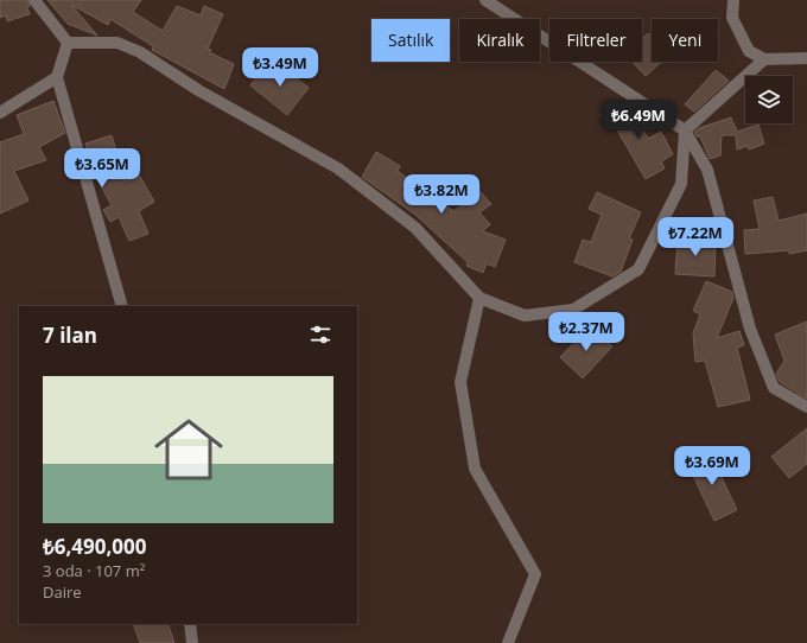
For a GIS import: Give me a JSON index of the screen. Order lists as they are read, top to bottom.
{
  "page": {
    "chip": [
      "Satılık",
      "Kiralık",
      "Filtreler",
      "Yeni"
    ],
    "price": [
      "₺3.49M",
      "₺6.49M",
      "₺3.65M",
      "₺3.82M",
      "₺7.22M",
      "₺2.37M",
      "₺3.69M"
    ],
    "heading": "7 ilan",
    "list": [
      {
        "name": "₺6,490,000",
        "note": "3 oda · 107 m² · Daire"
      }
    ]
  }
}
